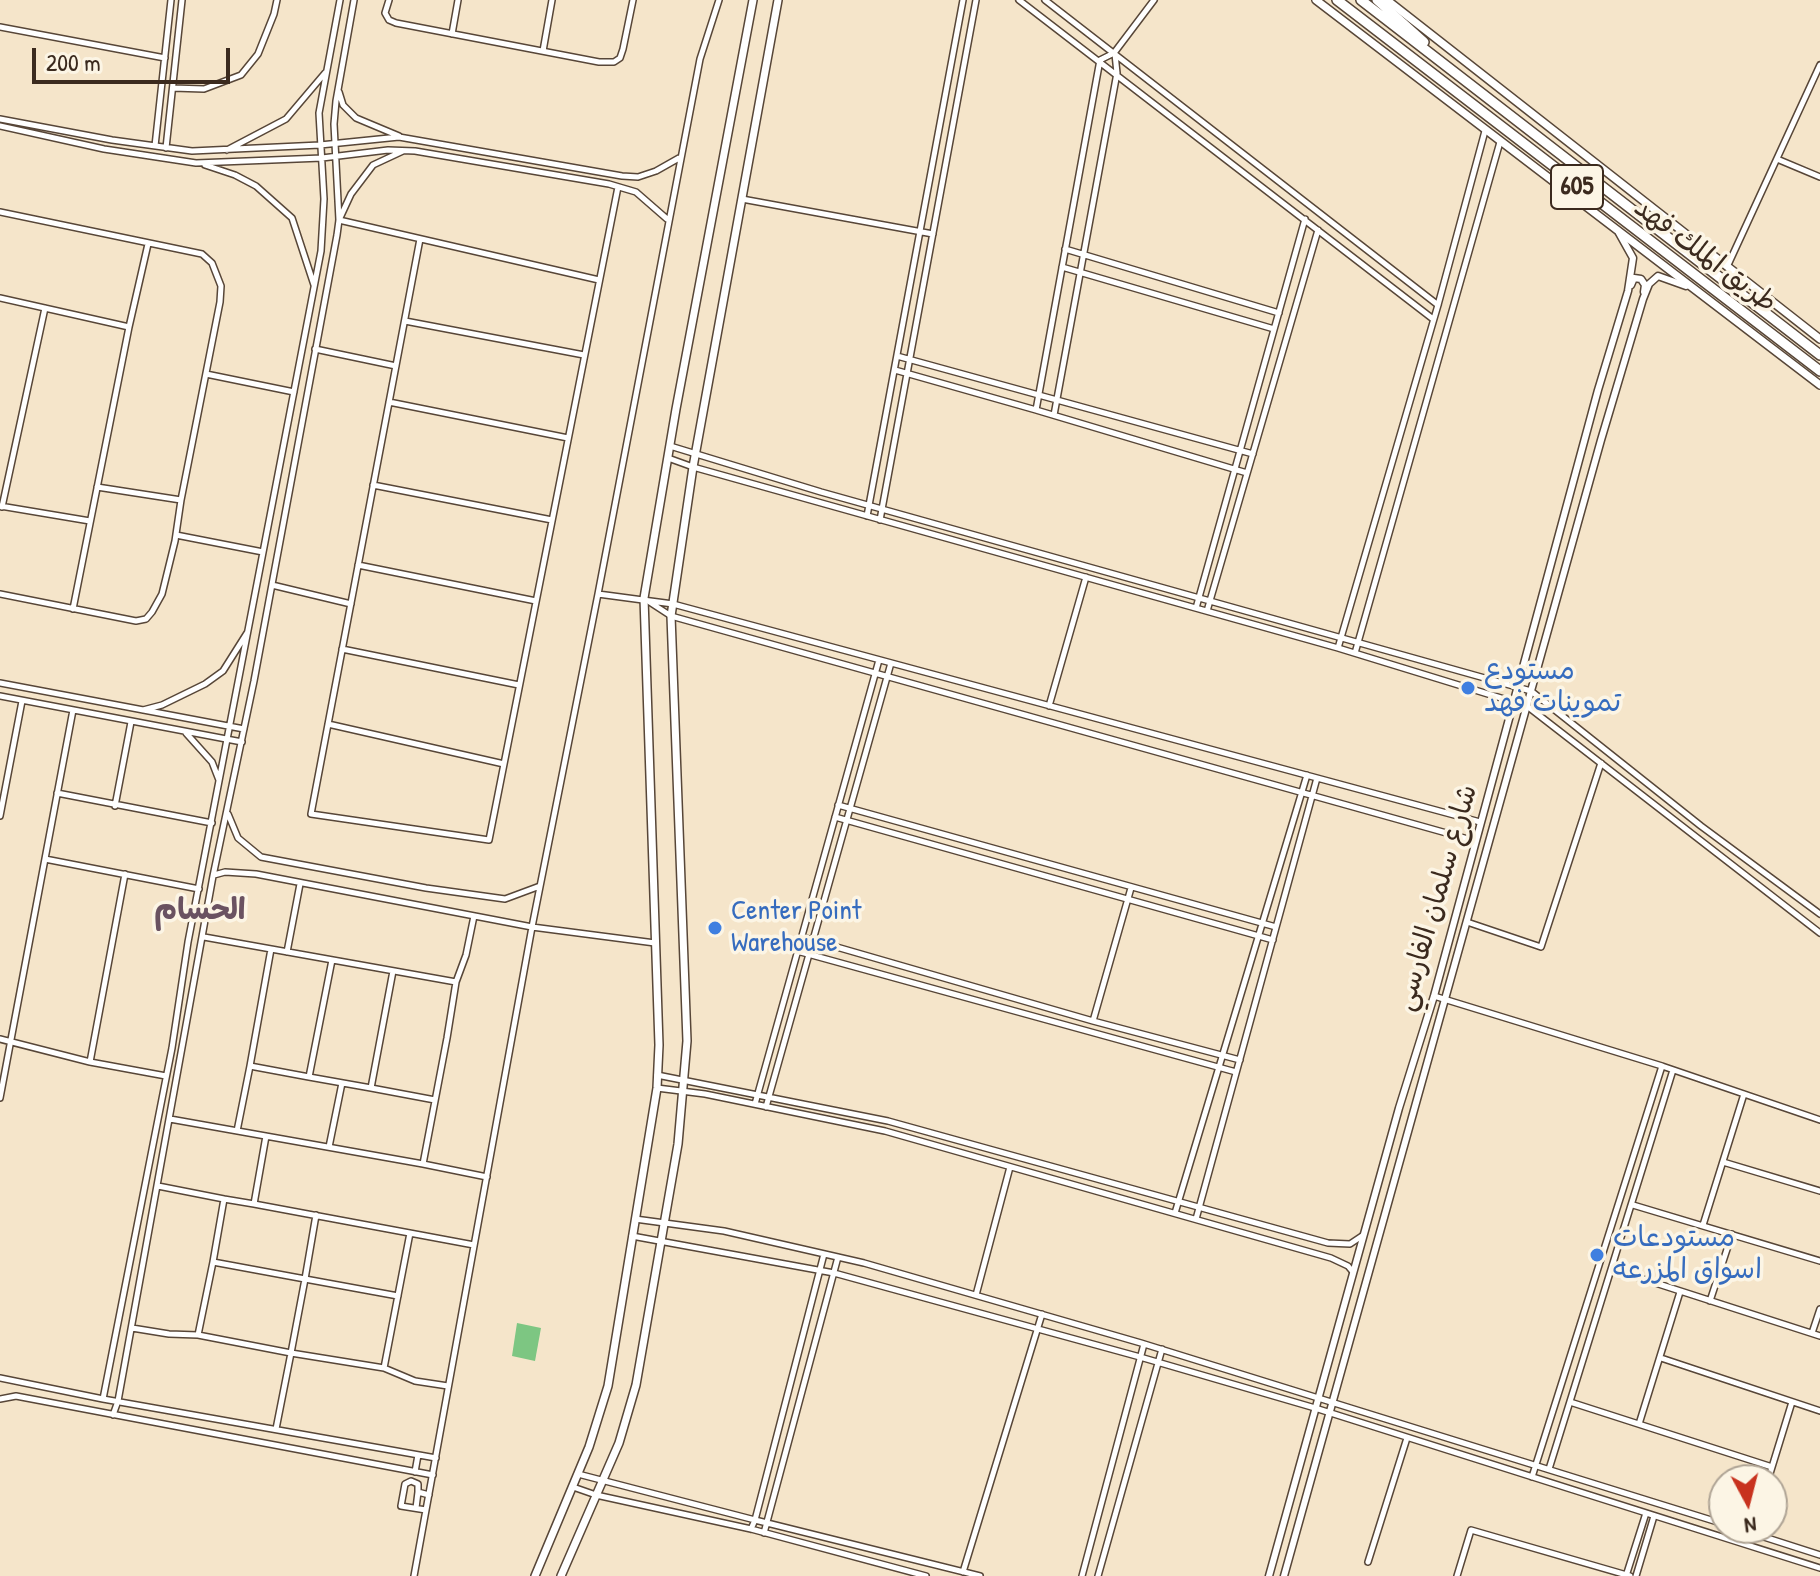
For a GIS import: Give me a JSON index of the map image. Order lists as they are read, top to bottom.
{
  "streets": {
    "highway": ["605", "طريق الملك فهد"],
    "street": ["شارع سلمان الفارسي"]
  },
  "districts": ["الحسام"],
  "places": ["مستودع تموينات فهد", "Center Point Warehouse", "مستودعات اسواق المزرعه"],
  "scale_bar": "200 m",
  "north": "bottom"
}
